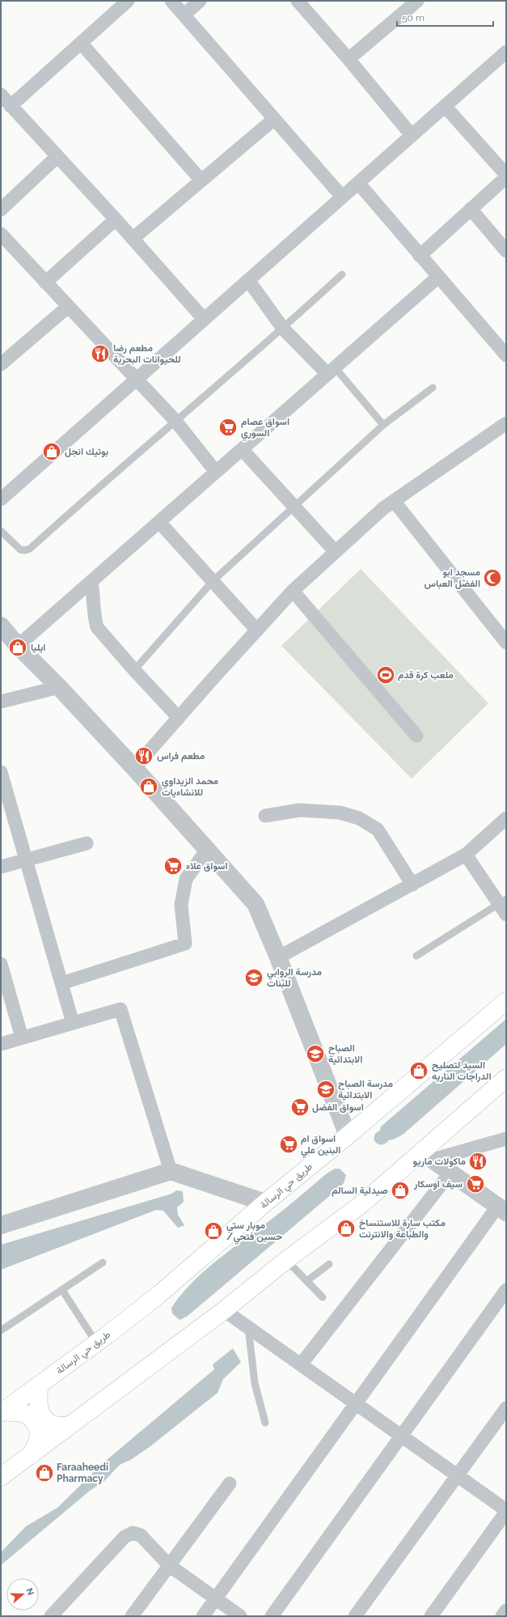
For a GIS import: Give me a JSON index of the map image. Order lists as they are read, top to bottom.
{
  "streets": {
    "main road": ["طريق حي الرسالة"]
  },
  "places": {
    "restaurant": ["مطعم رضا للحيوانات البحرية", "مطعم فراس", "ماكولات ماريو"],
    "supermarket": [
      "اسواق عصام السوري",
      "اسواق علاء",
      "اسواق الفضل",
      "اسواق ام البنين علي",
      "سيف اوسكار"
    ],
    "shop": [
      "بوتيك انجل",
      "ايليا",
      "محمد الزيداوي للانشاءيات",
      "السيد لتصليح الدراجات الناريه",
      "صيدلية السالم",
      "مكتب سارة للاستنساخ والطباعة والانترنت",
      "موبار ستي /حسين فتحي",
      "Faraaheedi Pharmacy"
    ],
    "mosque": ["مسجد ابو الفضل العباس"],
    "sports": ["ملعب كرة قدم"],
    "school or university": ["مدرسة الروابي للبنات", "الصباح الابتدائية", "مدرسة الصباح الابتدائية"]
  },
  "scale_bar": "50 m",
  "north": "right"
}
